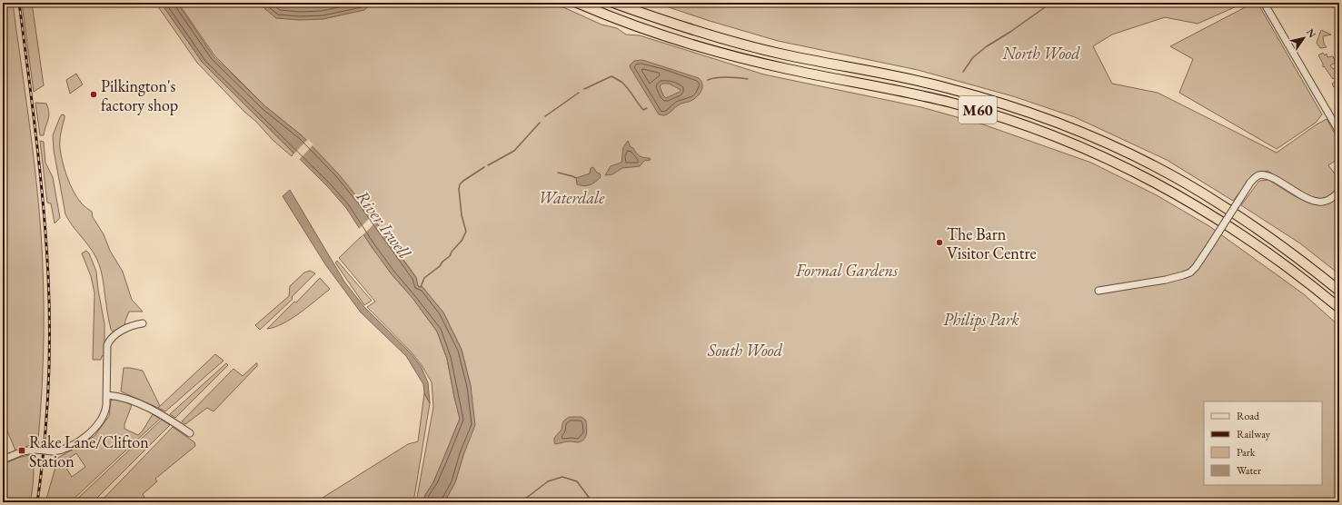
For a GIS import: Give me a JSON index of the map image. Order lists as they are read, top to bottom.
{
  "streets": {
    "highway": ["M60"]
  },
  "water": ["River Irwell"],
  "parks": [
    "North Wood",
    "Waterdale",
    "Formal Gardens",
    "Philips Park",
    "South Wood"
  ],
  "places": {
    "other": ["Pilkington's factory shop", "The Barn Visitor Centre"],
    "transit": ["Rake Lane/Clifton Station"]
  },
  "legend": [
    "Road",
    "Railway",
    "Park",
    "Water"
  ],
  "north": "top right"
}
